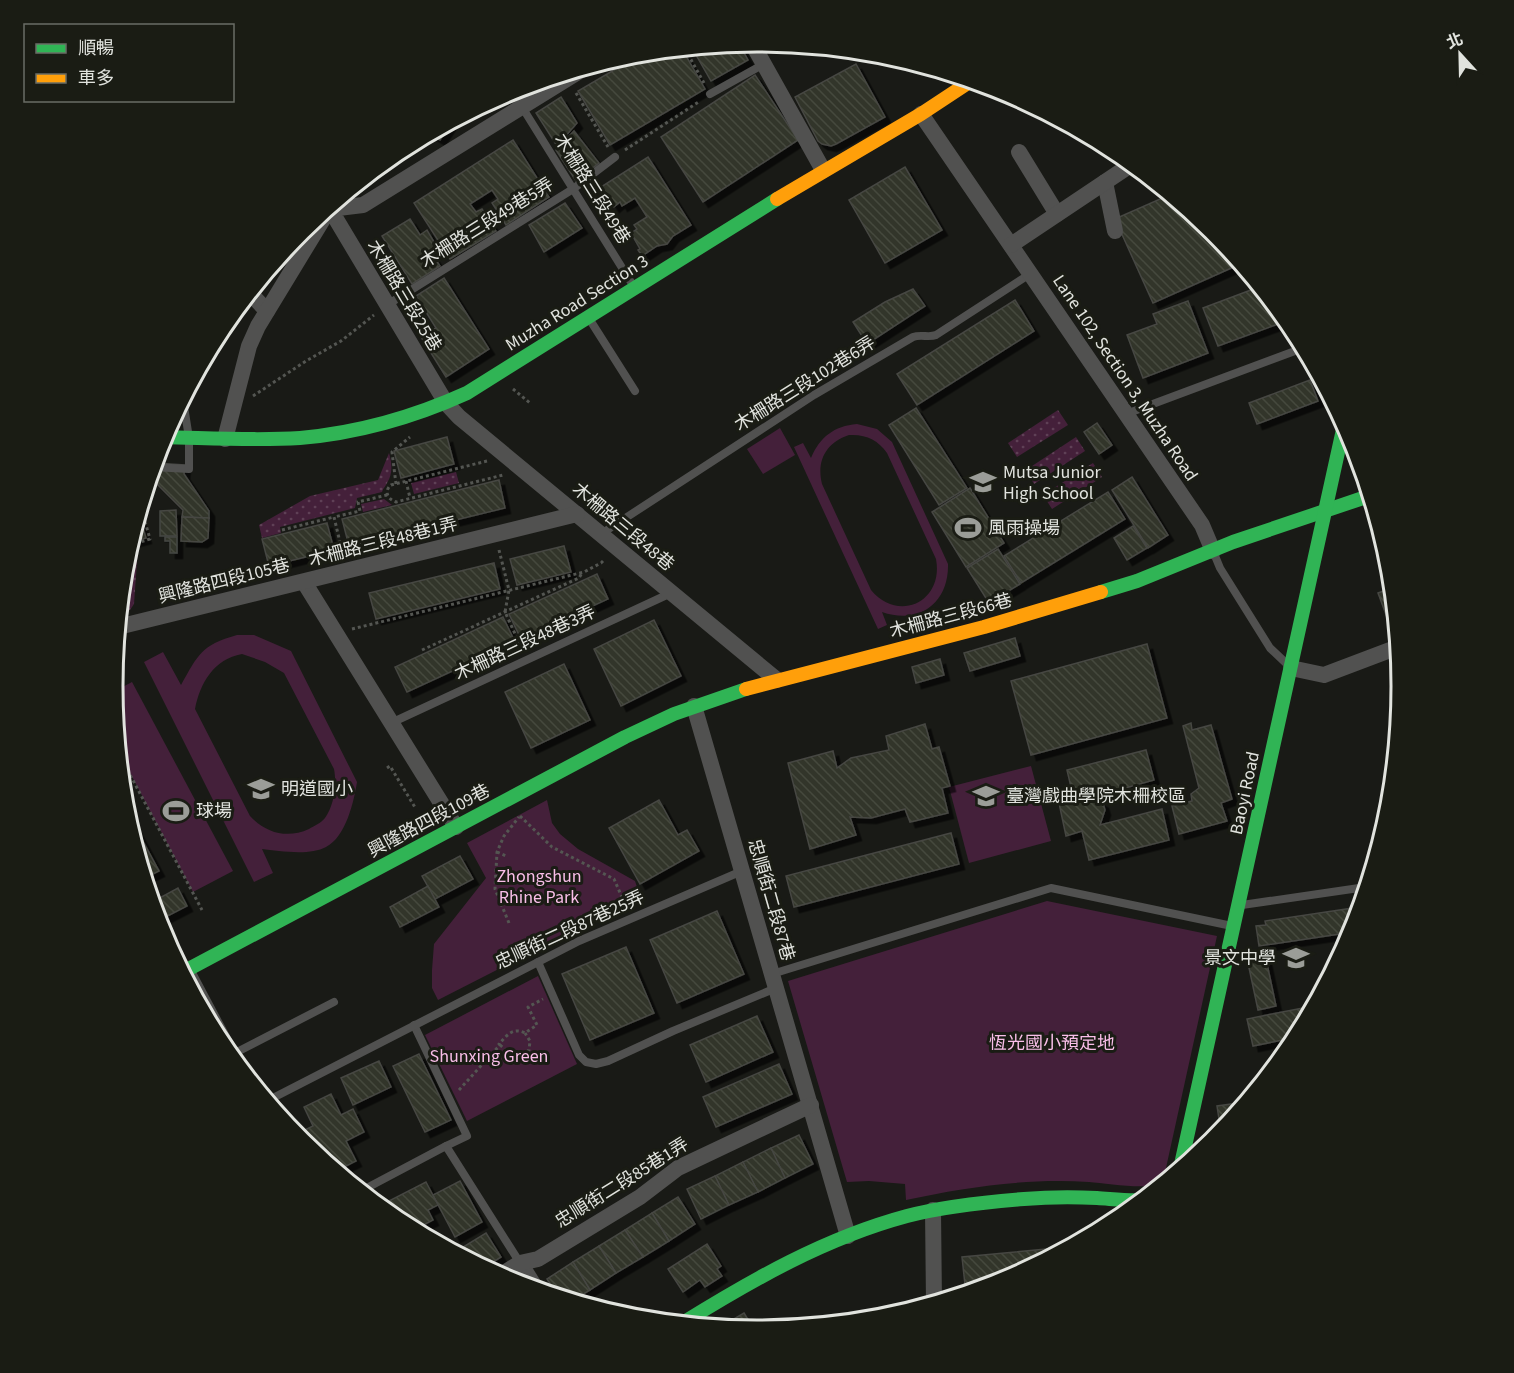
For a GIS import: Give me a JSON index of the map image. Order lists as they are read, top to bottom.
{
  "streets": {
    "street": [
      "木柵路三段25巷",
      "Muzha Road Section 3",
      "Lane 102, Section 3, Muzha Road",
      "木柵路三段48巷",
      "木柵路三段48巷1弄",
      "興隆路四段105巷",
      "木柵路三段66巷",
      "Baoyi Road",
      "興隆路四段109巷",
      "忠順街二段87巷",
      "忠順街二段85巷1弄"
    ],
    "lane": [
      "木柵路三段49巷",
      "木柵路三段49巷5弄",
      "木柵路三段102巷6弄",
      "木柵路三段48巷3弄",
      "忠順街二段87巷25弄"
    ]
  },
  "crossings": [
    ["木柵路三段49巷", "木柵路三段49巷5弄"],
    ["木柵路三段49巷", "Muzha Road Section 3"],
    ["木柵路三段49巷5弄", "木柵路三段25巷"],
    ["木柵路三段25巷", "Muzha Road Section 3"],
    ["木柵路三段25巷", "木柵路三段48巷"],
    ["Muzha Road Section 3", "Lane 102, Section 3, Muzha Road"],
    ["Muzha Road Section 3", "木柵路三段48巷"],
    ["Lane 102, Section 3, Muzha Road", "木柵路三段102巷6弄"],
    ["Lane 102, Section 3, Muzha Road", "木柵路三段66巷"],
    ["Lane 102, Section 3, Muzha Road", "Baoyi Road"],
    ["木柵路三段102巷6弄", "木柵路三段48巷"],
    ["木柵路三段48巷", "木柵路三段48巷1弄"],
    ["木柵路三段48巷", "木柵路三段66巷"],
    ["木柵路三段48巷", "木柵路三段48巷3弄"],
    ["木柵路三段48巷1弄", "興隆路四段105巷"],
    ["木柵路三段48巷1弄", "木柵路三段48巷3弄"],
    ["木柵路三段48巷1弄", "興隆路四段109巷"],
    ["木柵路三段66巷", "Baoyi Road"],
    ["木柵路三段66巷", "興隆路四段109巷"],
    ["木柵路三段66巷", "忠順街二段87巷"],
    ["興隆路四段109巷", "忠順街二段87巷"],
    ["忠順街二段87巷", "忠順街二段87巷25弄"],
    ["忠順街二段87巷", "忠順街二段85巷1弄"]
  ],
  "parks": ["Zhongshun Rhine Park", "恆光國小預定地", "Shunxing Green"],
  "places": {
    "school or university": [
      "Mutsa Junior High School",
      "明道國小",
      "臺灣戲曲學院木柵校區",
      "景文中學"
    ],
    "sports": ["風雨操場", "球場"]
  },
  "legend": ["順暢", "車多"],
  "north": "top"
}
